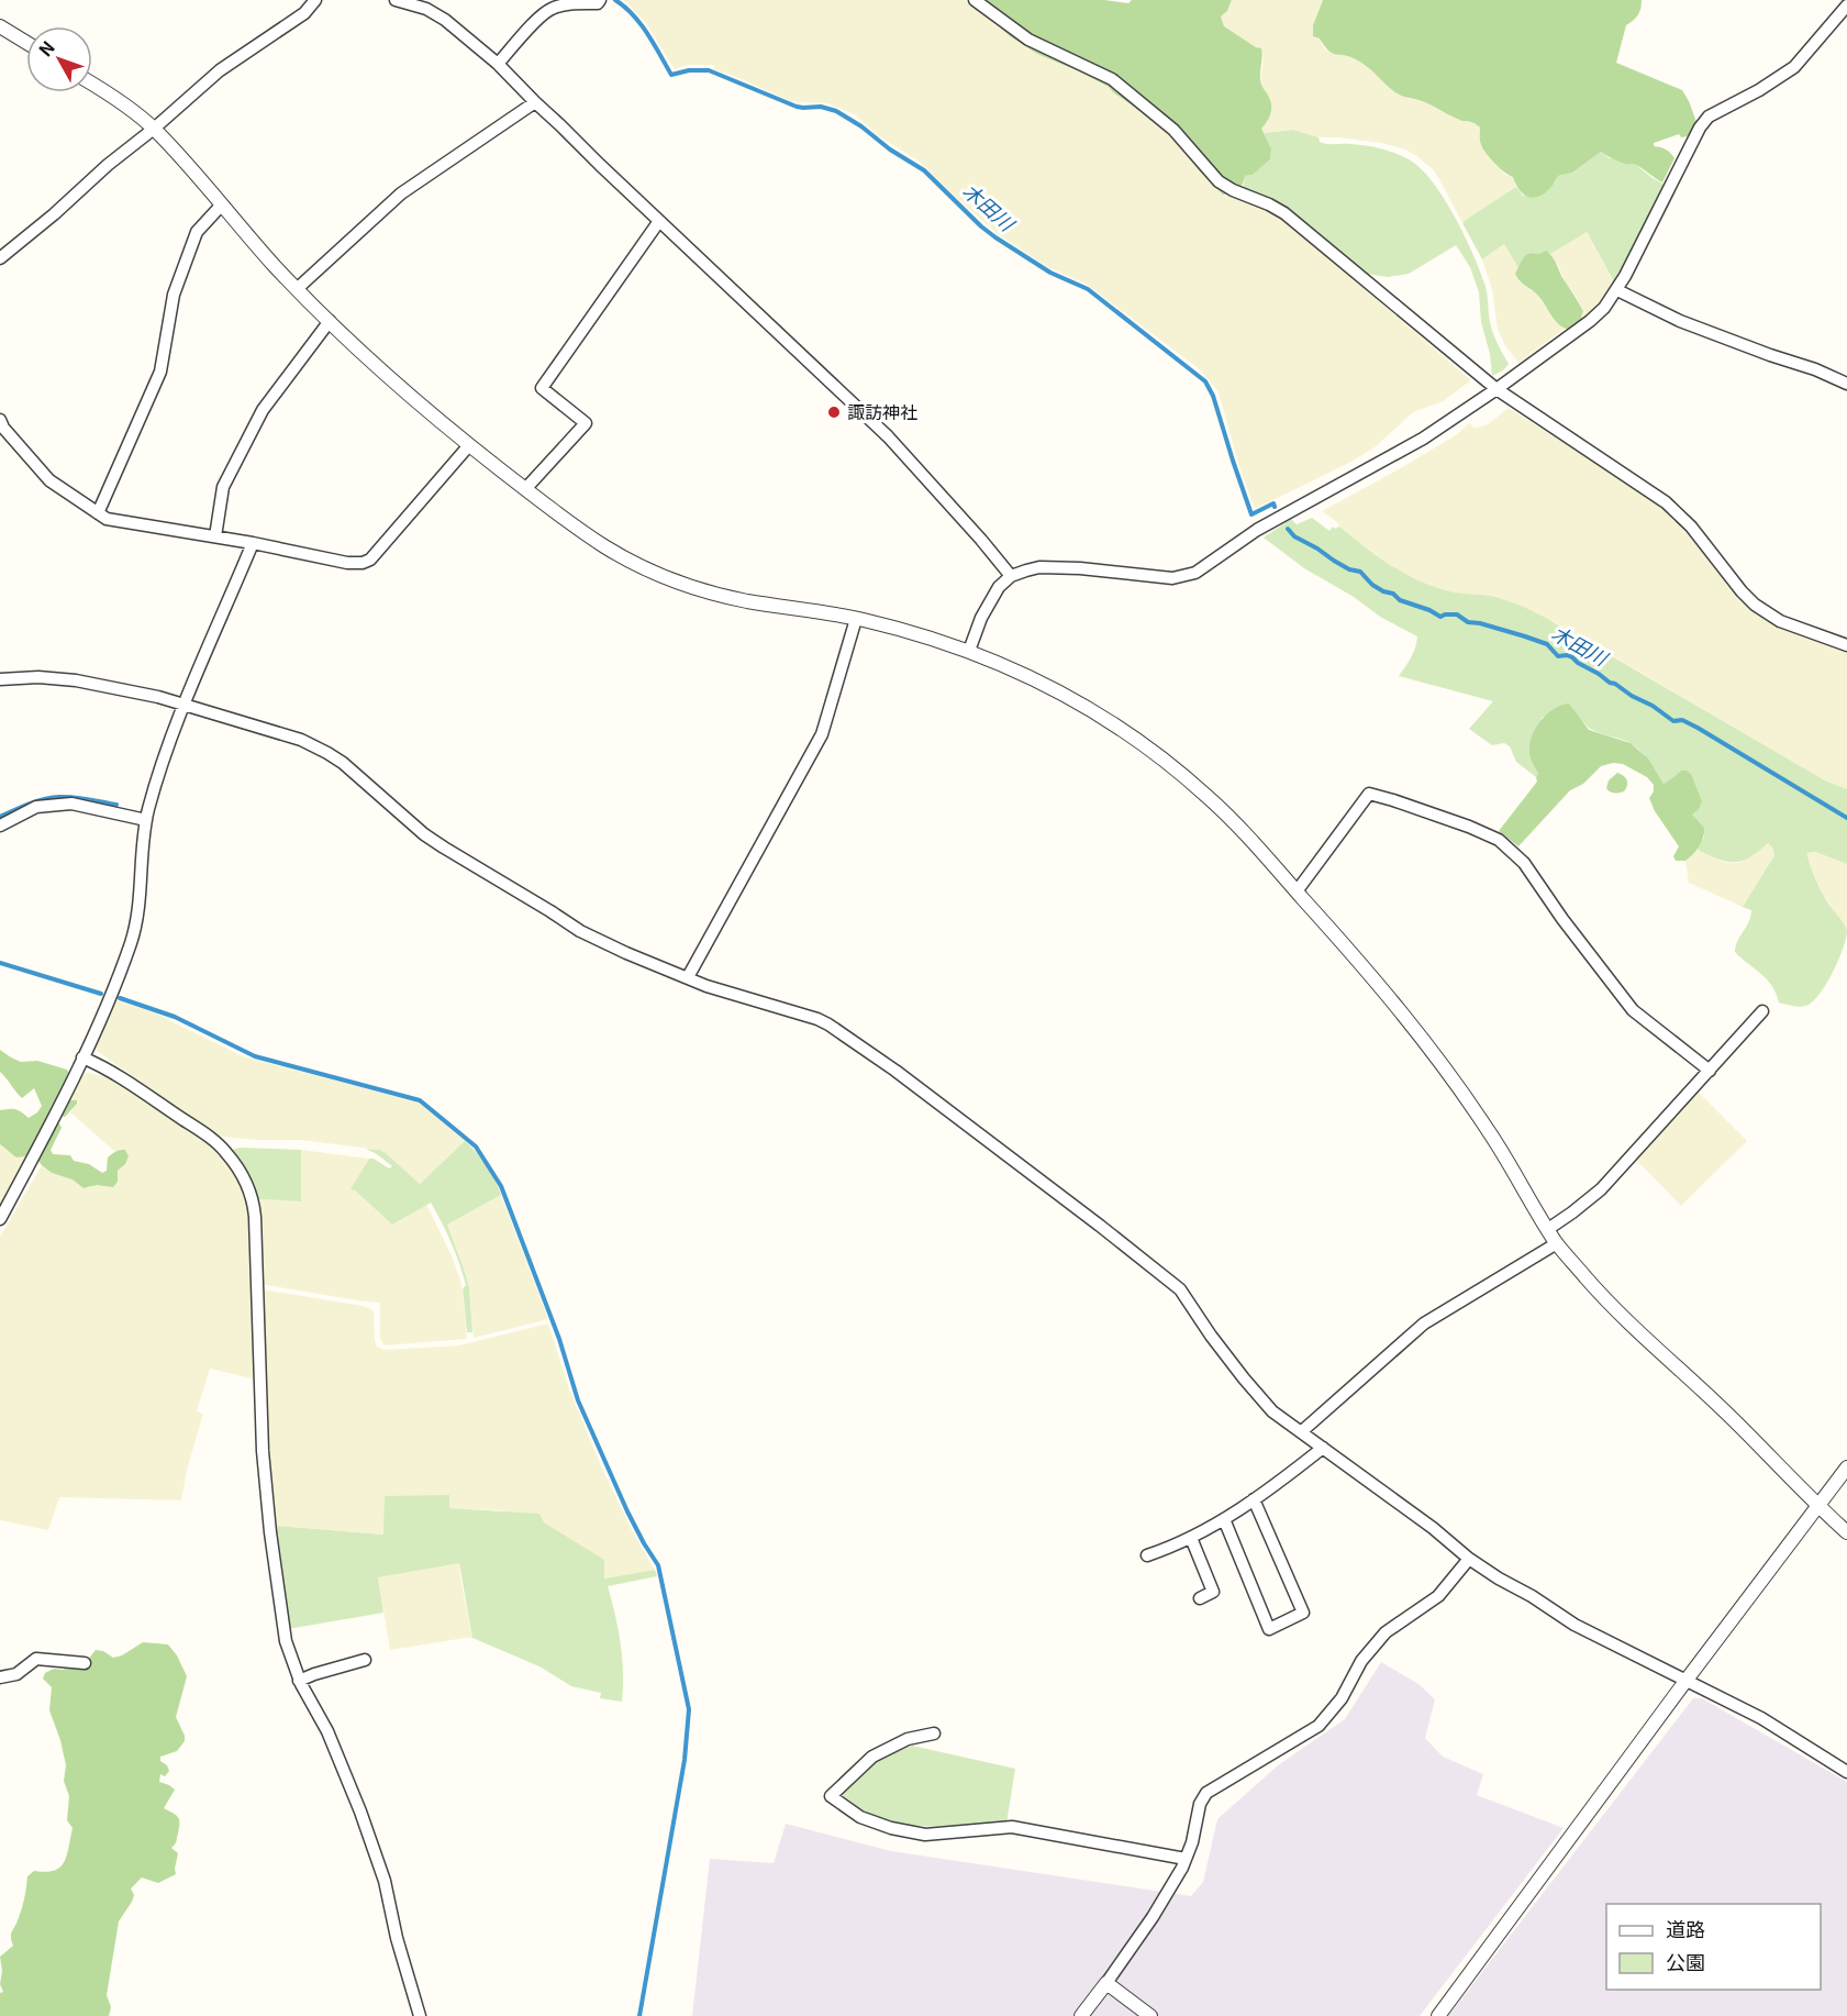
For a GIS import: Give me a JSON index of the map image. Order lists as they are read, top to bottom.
{
  "water": ["木田川"],
  "places": ["諏訪神社"],
  "legend": ["道路", "公園"],
  "north": "top left"
}
